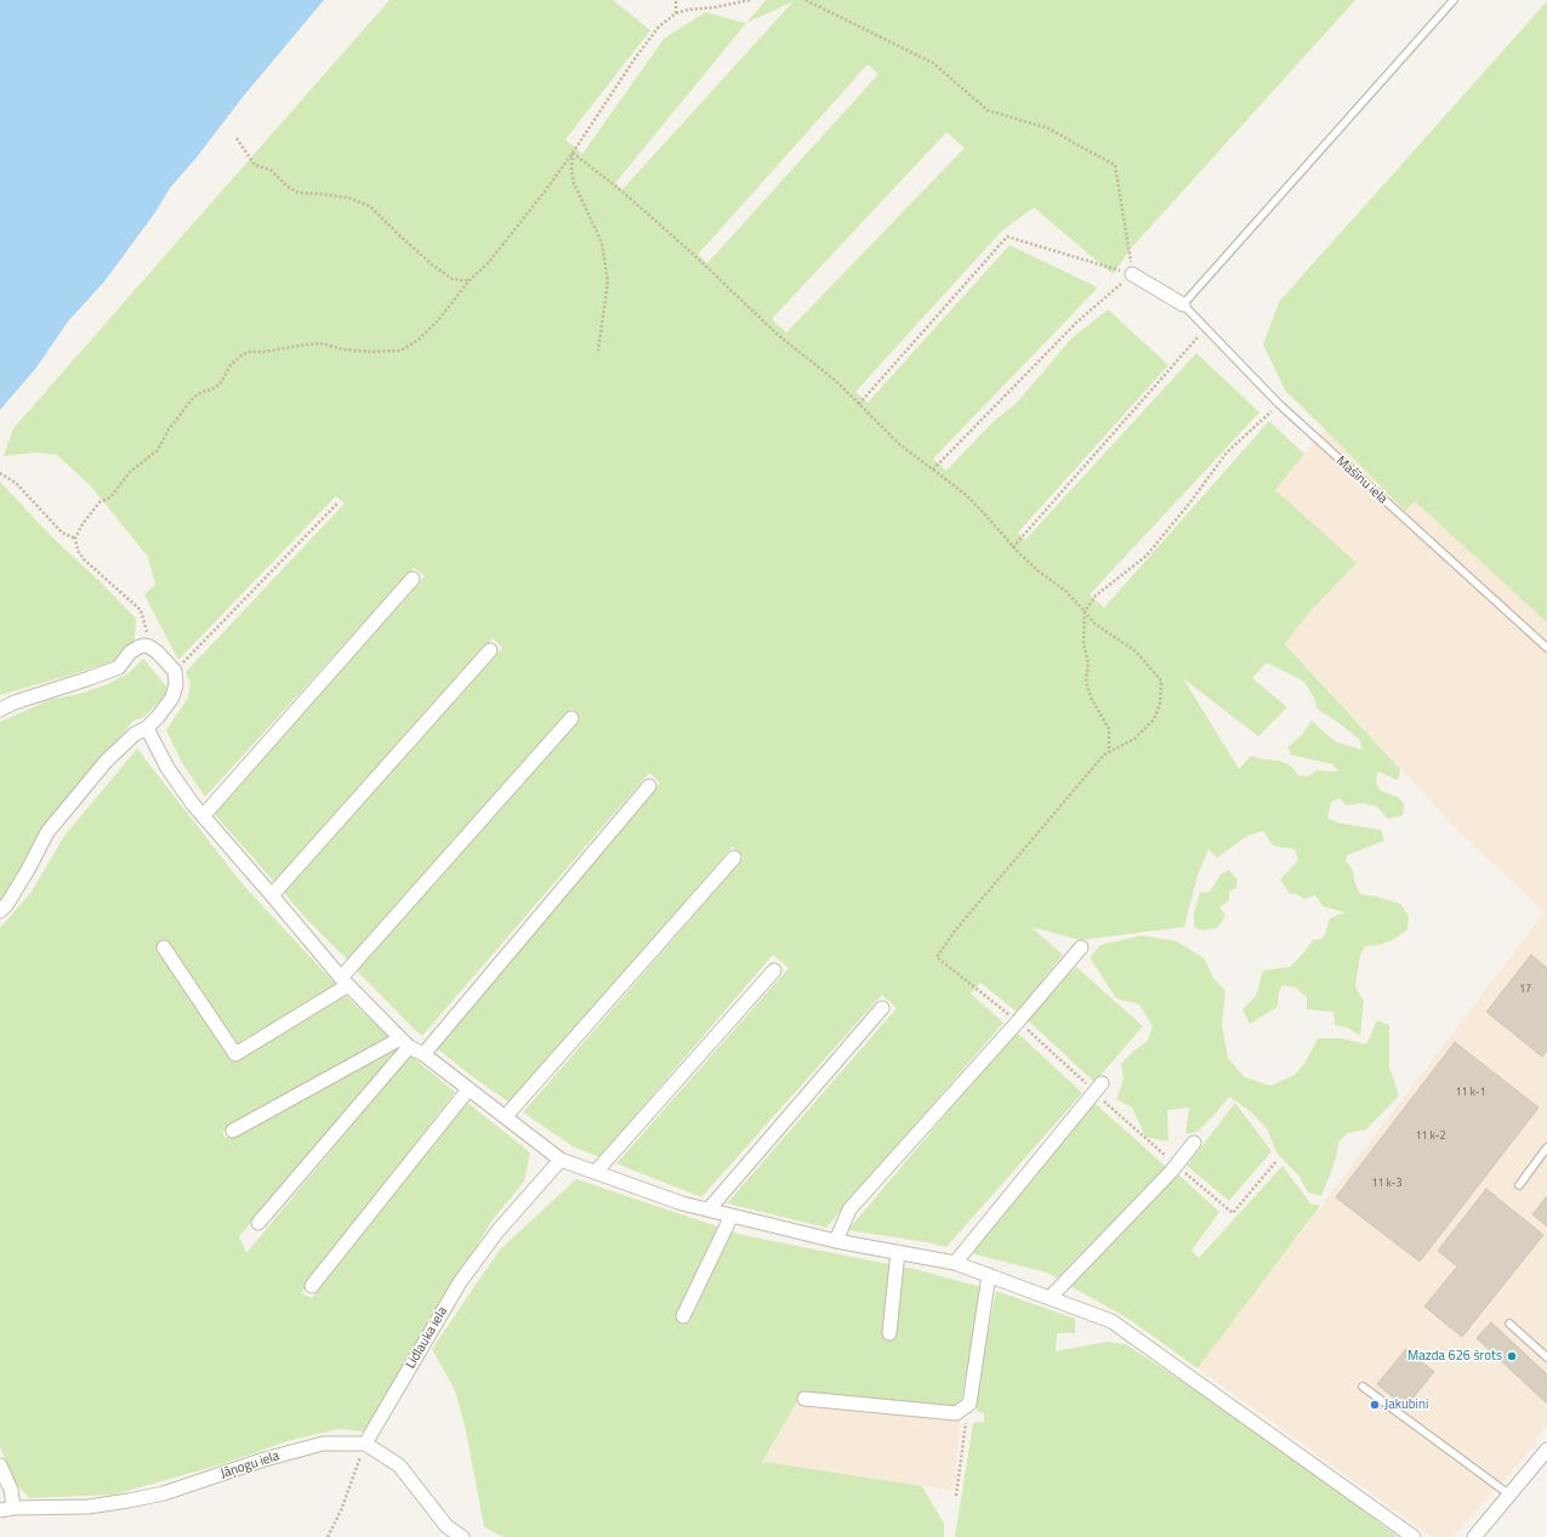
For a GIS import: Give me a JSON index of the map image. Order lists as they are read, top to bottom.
{
  "streets": {
    "street": ["Lidlauka iela", "Jāņogu iela"],
    "lane": ["Mašīnu iela"]
  },
  "crossings": [
    ["Lidlauka iela", "Jāņogu iela"]
  ],
  "places": ["Mazda 626 šrots", "Jakubini"],
  "house_numbers": [
    "17",
    "11 k-1",
    "11 k-2",
    "11 k-3"
  ]
}
